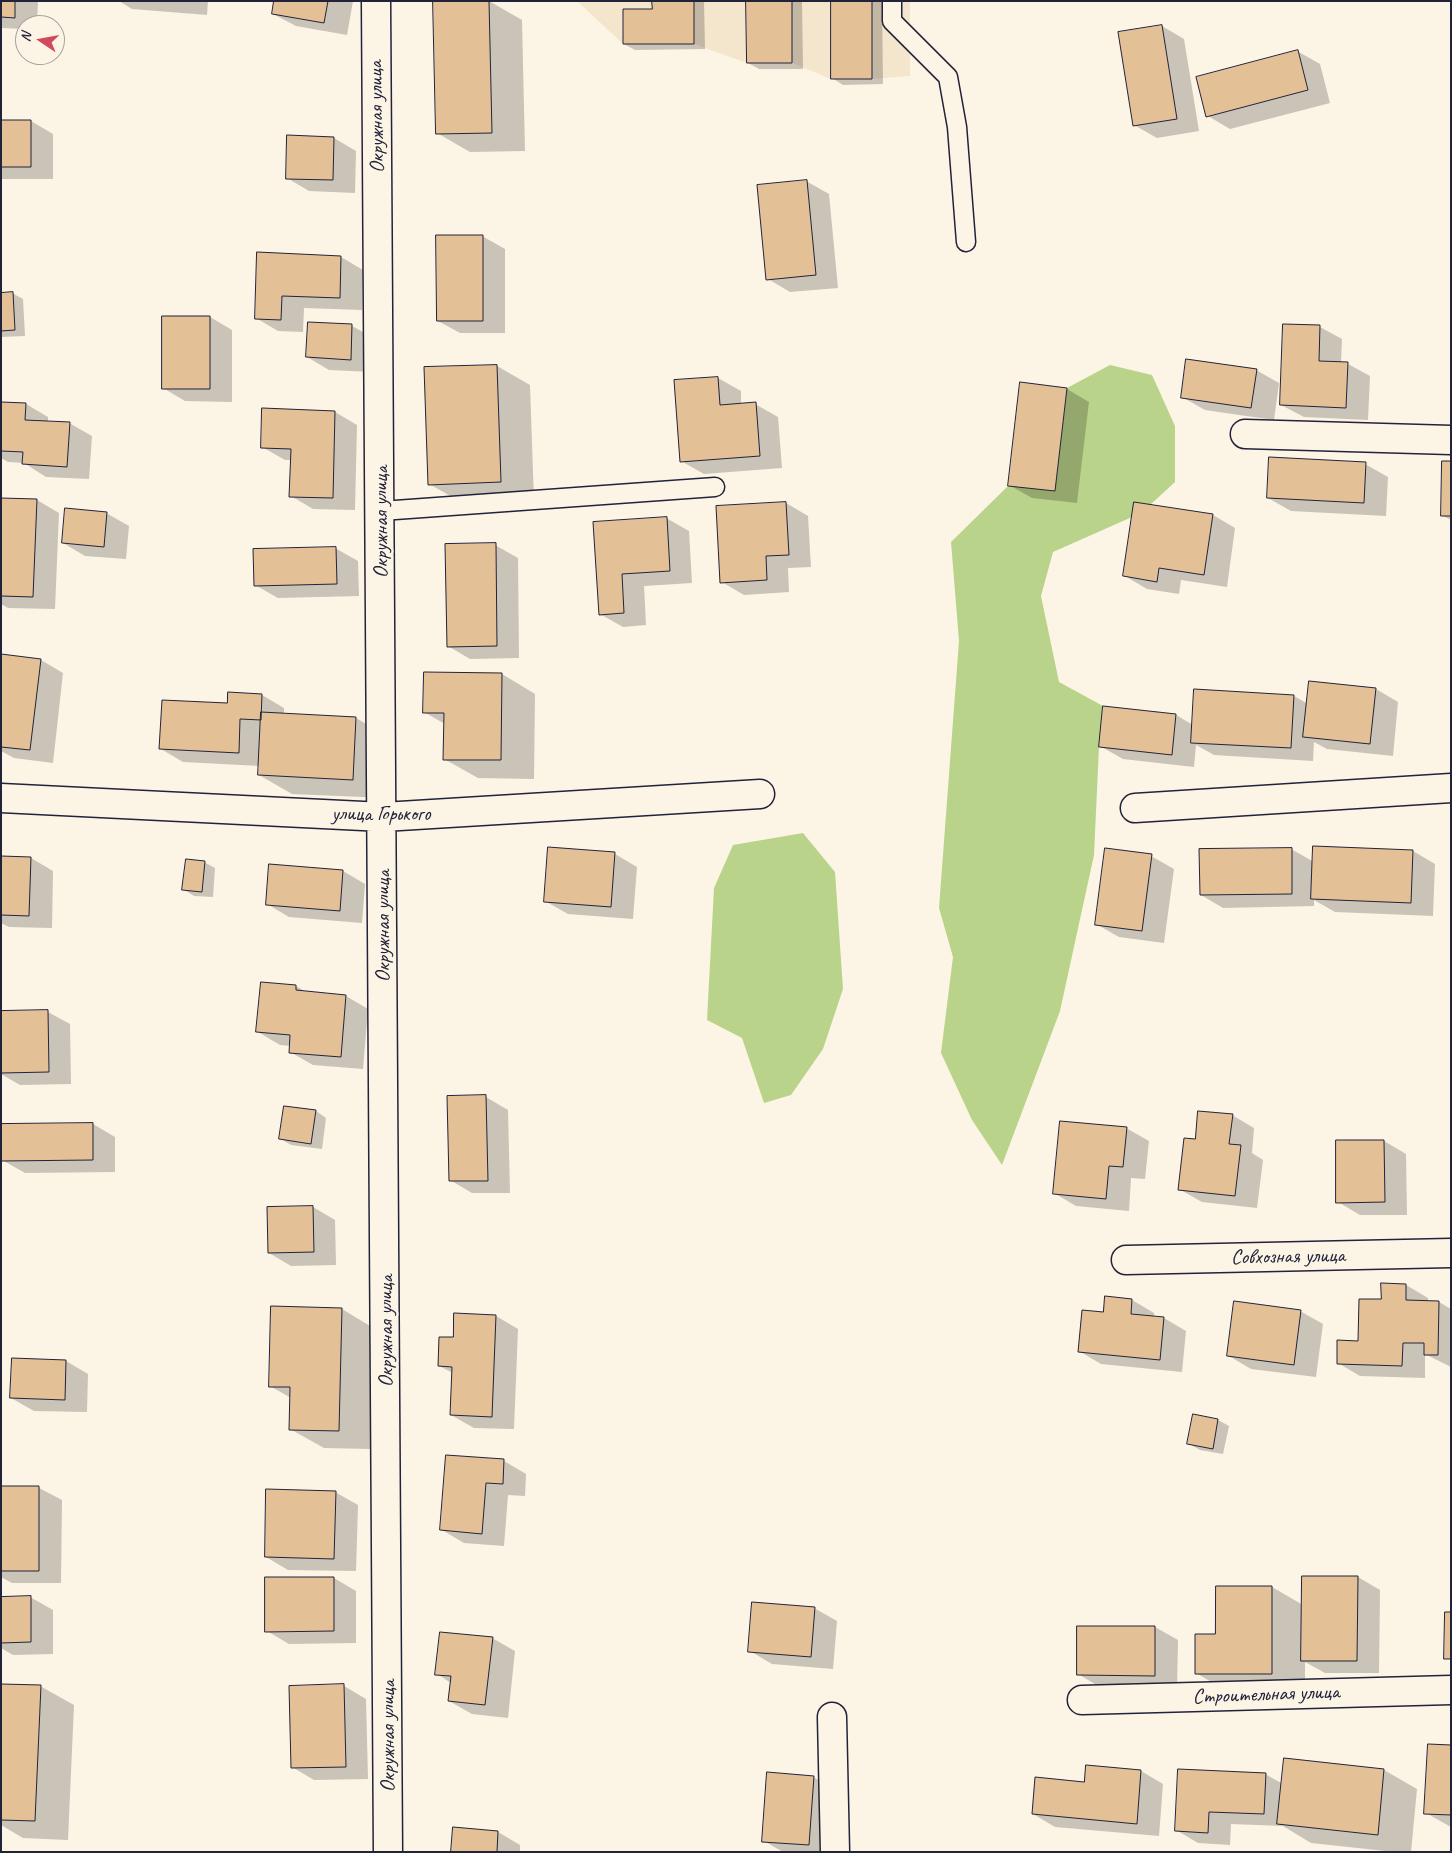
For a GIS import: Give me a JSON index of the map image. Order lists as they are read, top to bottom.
{
  "streets": {
    "street": [
      "Окружная улица",
      "улица Горького",
      "Совхозная улица",
      "Строительная улица"
    ]
  },
  "crossings": [
    ["Окружная улица", "улица Горького"]
  ],
  "north": "left"
}
